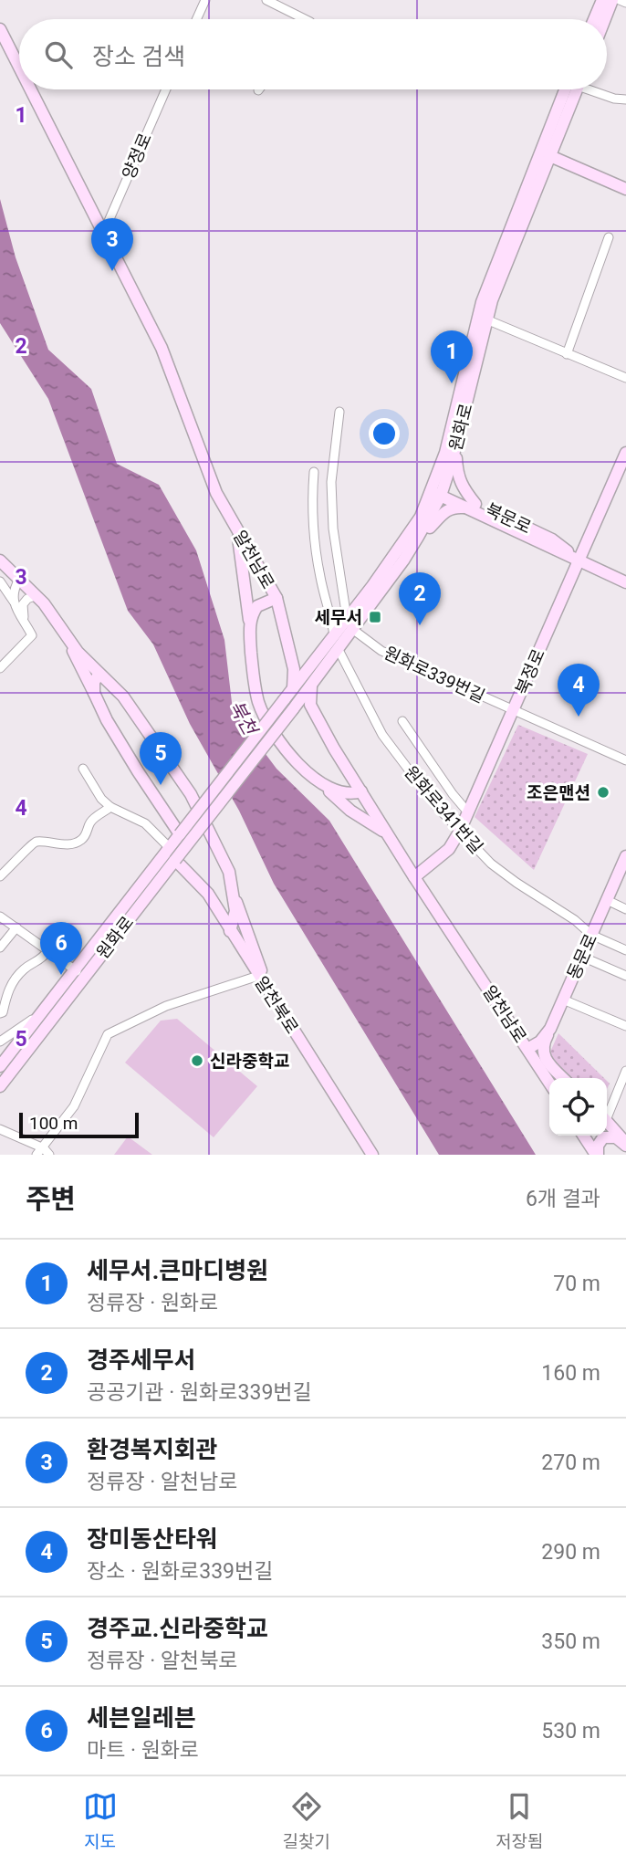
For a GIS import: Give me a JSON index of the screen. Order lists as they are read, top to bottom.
{
  "streets": {
    "street": [
      "양정로",
      "원화로",
      "북문로",
      "알천남로",
      "북정로",
      "원화로339번길",
      "원화로341번길",
      "동문로",
      "알천북로"
    ]
  },
  "crossings": [
    ["양정로", "알천남로"],
    ["원화로", "북문로"],
    ["원화로", "알천남로"],
    ["원화로", "원화로339번길"],
    ["원화로", "원화로341번길"],
    ["북문로", "북정로"],
    ["알천남로", "북정로"],
    ["알천남로", "동문로"],
    ["북정로", "원화로339번길"],
    ["북정로", "원화로341번길"],
    ["원화로341번길", "동문로"]
  ],
  "water": ["북천"],
  "places": {
    "transit": ["세무서"],
    "other": ["조은맨션", "신라중학교"]
  },
  "scale_bar": "100 m",
  "page": {
    "search": "장소 검색",
    "pins": [
      "3",
      "1",
      "2",
      "4",
      "5",
      "6"
    ],
    "scale": "100 m",
    "heading": ["주변", "6개 결과"],
    "list": [
      {
        "mark": "1",
        "name": "세무서.큰마디병원",
        "note": "정류장 · 원화로",
        "value": "70 m"
      },
      {
        "mark": "2",
        "name": "경주세무서",
        "note": "공공기관 · 원화로339번길",
        "value": "160 m"
      },
      {
        "mark": "3",
        "name": "환경복지회관",
        "note": "정류장 · 알천남로",
        "value": "270 m"
      },
      {
        "mark": "4",
        "name": "장미동산타워",
        "note": "장소 · 원화로339번길",
        "value": "290 m"
      },
      {
        "mark": "5",
        "name": "경주교.신라중학교",
        "note": "정류장 · 알천북로",
        "value": "350 m"
      },
      {
        "mark": "6",
        "name": "세븐일레븐",
        "note": "마트 · 원화로",
        "value": "530 m"
      }
    ],
    "nav": ["지도", "길찾기", "저장됨"]
  },
  "grid": {
    "rows": [
      "1",
      "2",
      "3",
      "4",
      "5"
    ]
  }
}
